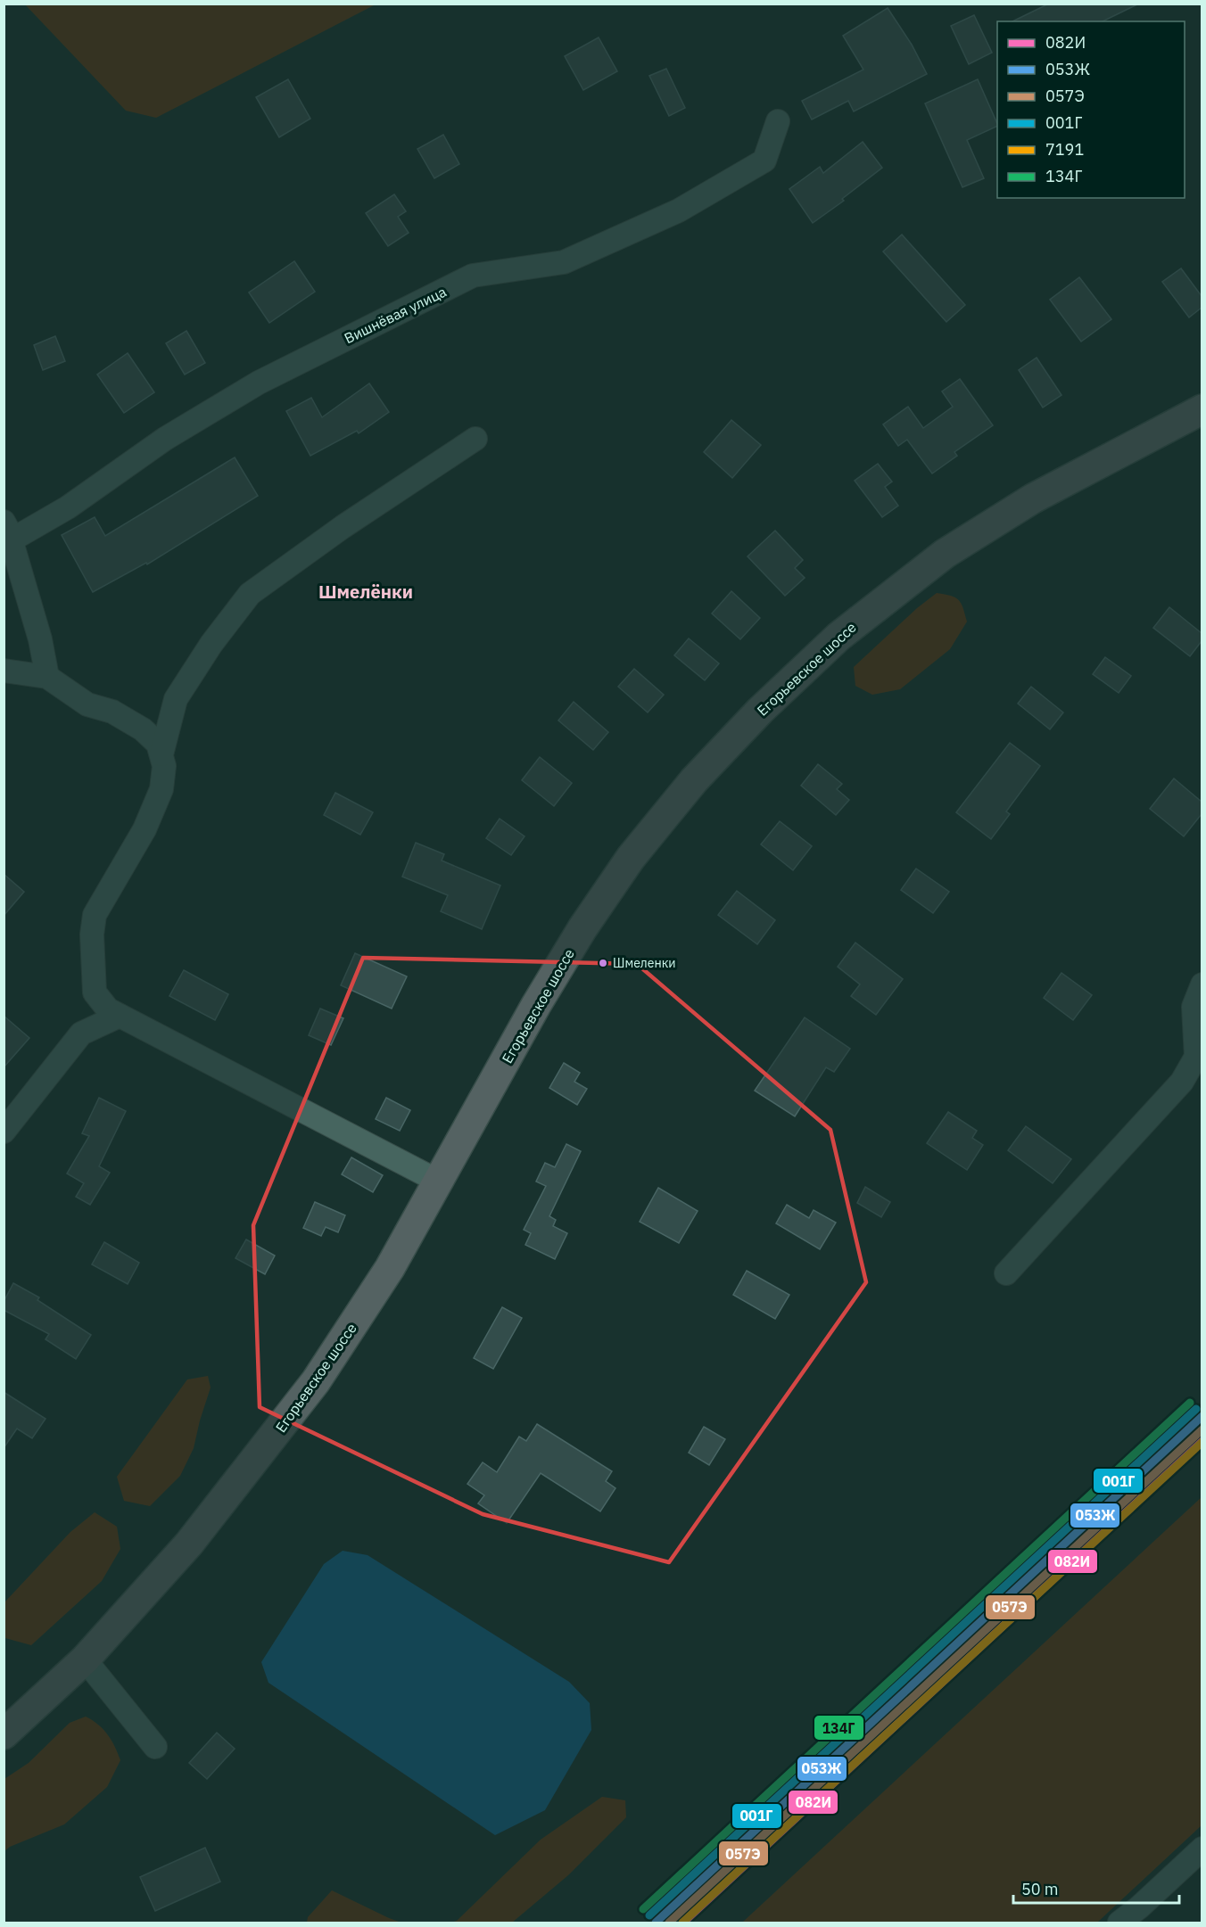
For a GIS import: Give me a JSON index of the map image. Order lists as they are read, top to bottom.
{
  "streets": {
    "main road": ["Егорьевское шоссе"],
    "street": ["Вишнёвая улица"]
  },
  "districts": ["Шмелёнки"],
  "places": ["Шмеленки"],
  "lines": [
    "transit line 134Г",
    "transit line 001Г",
    "transit line 053Ж",
    "transit line 057Э",
    "transit line 082И",
    "transit line 7191"
  ],
  "legend": [
    "082И",
    "053Ж",
    "057Э",
    "001Г",
    "7191",
    "134Г"
  ],
  "scale_bar": "50 m"
}
